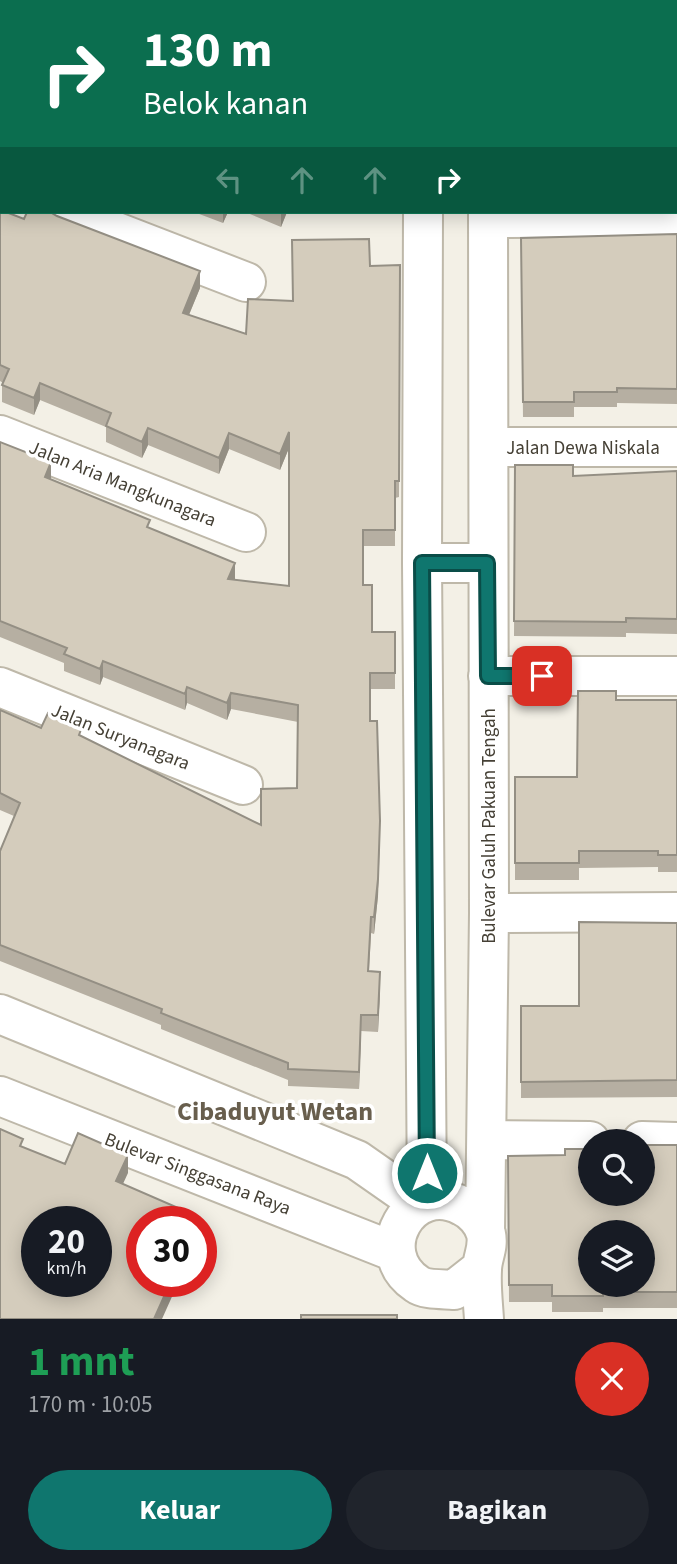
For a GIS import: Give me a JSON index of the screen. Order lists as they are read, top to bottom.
{
  "streets": {
    "street": [
      "Jalan Dewa Niskala",
      "Jalan Aria Mangkunagara",
      "Jalan Suryanagara",
      "Bulevar Galuh Pakuan Tengah",
      "Bulevar Singgasana Raya"
    ]
  },
  "crossings": [
    ["Jalan Dewa Niskala", "Bulevar Galuh Pakuan Tengah"],
    ["Bulevar Galuh Pakuan Tengah", "Bulevar Singgasana Raya"]
  ],
  "districts": ["Cibaduyut Wetan"],
  "page": {
    "turn": ["130 m", "Belok kanan"],
    "speed": "20 km/h",
    "limit": "30",
    "heading": ["1 mnt", "170 m · 10:05"],
    "buttons": ["Keluar", "Bagikan"]
  }
}
